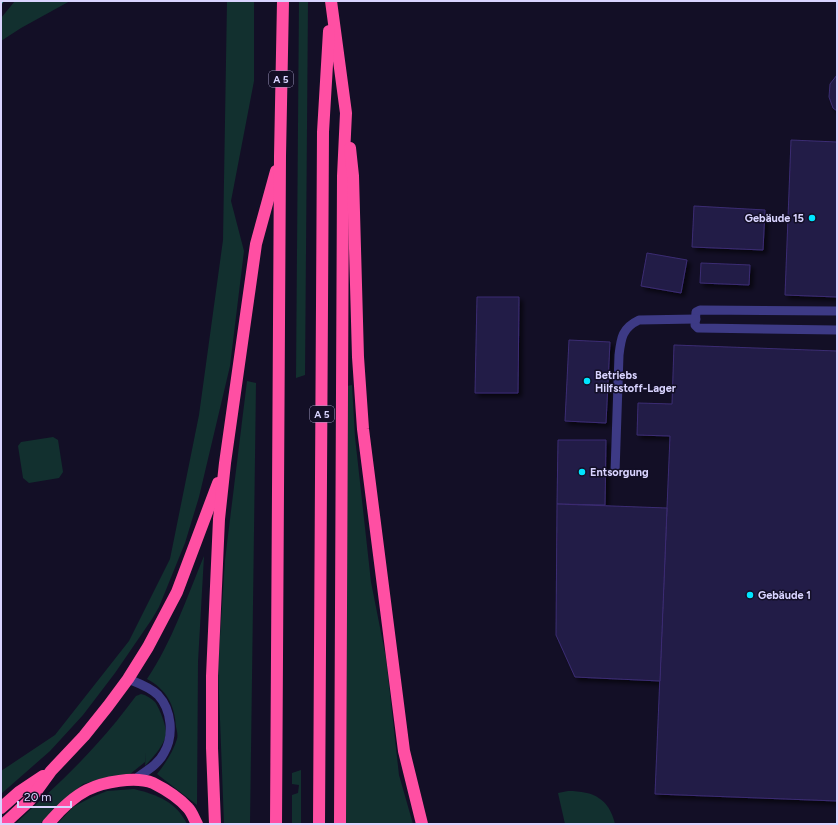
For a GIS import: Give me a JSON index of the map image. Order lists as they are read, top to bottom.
{
  "streets": {
    "highway": ["A 5"]
  },
  "places": [
    "Gebäude 15",
    "Betriebs Hilfsstoff-Lager",
    "Entsorgung",
    "Gebäude 1"
  ],
  "scale_bar": "20 m"
}
